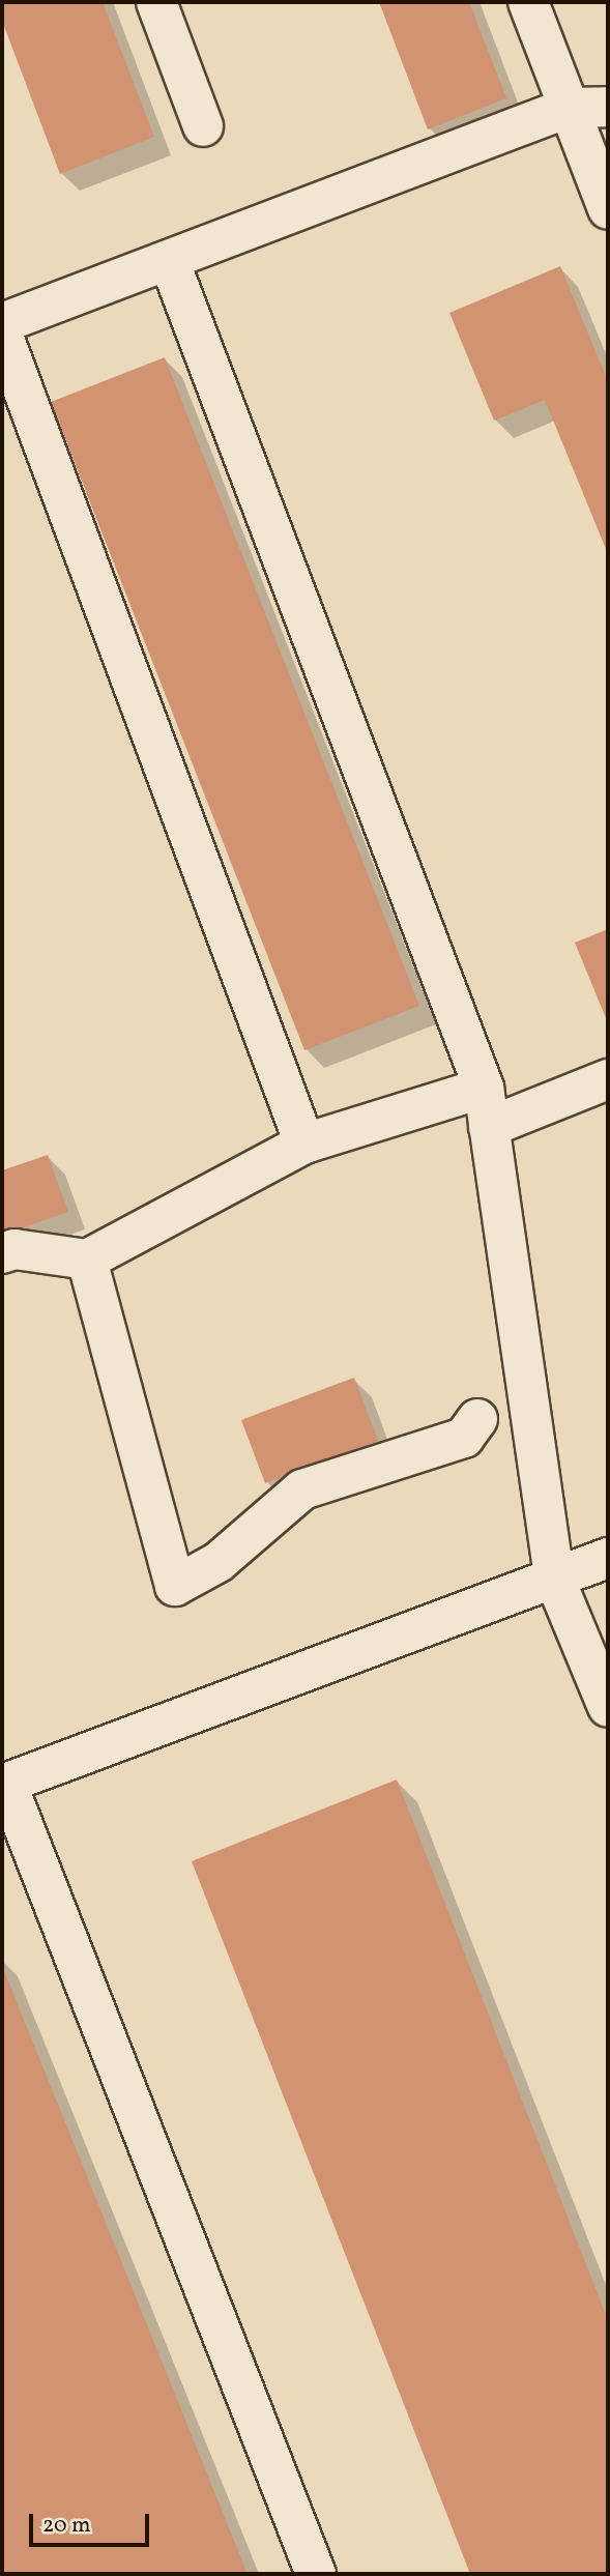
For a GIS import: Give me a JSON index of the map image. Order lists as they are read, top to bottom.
{
  "scale_bar": "20 m"
}
